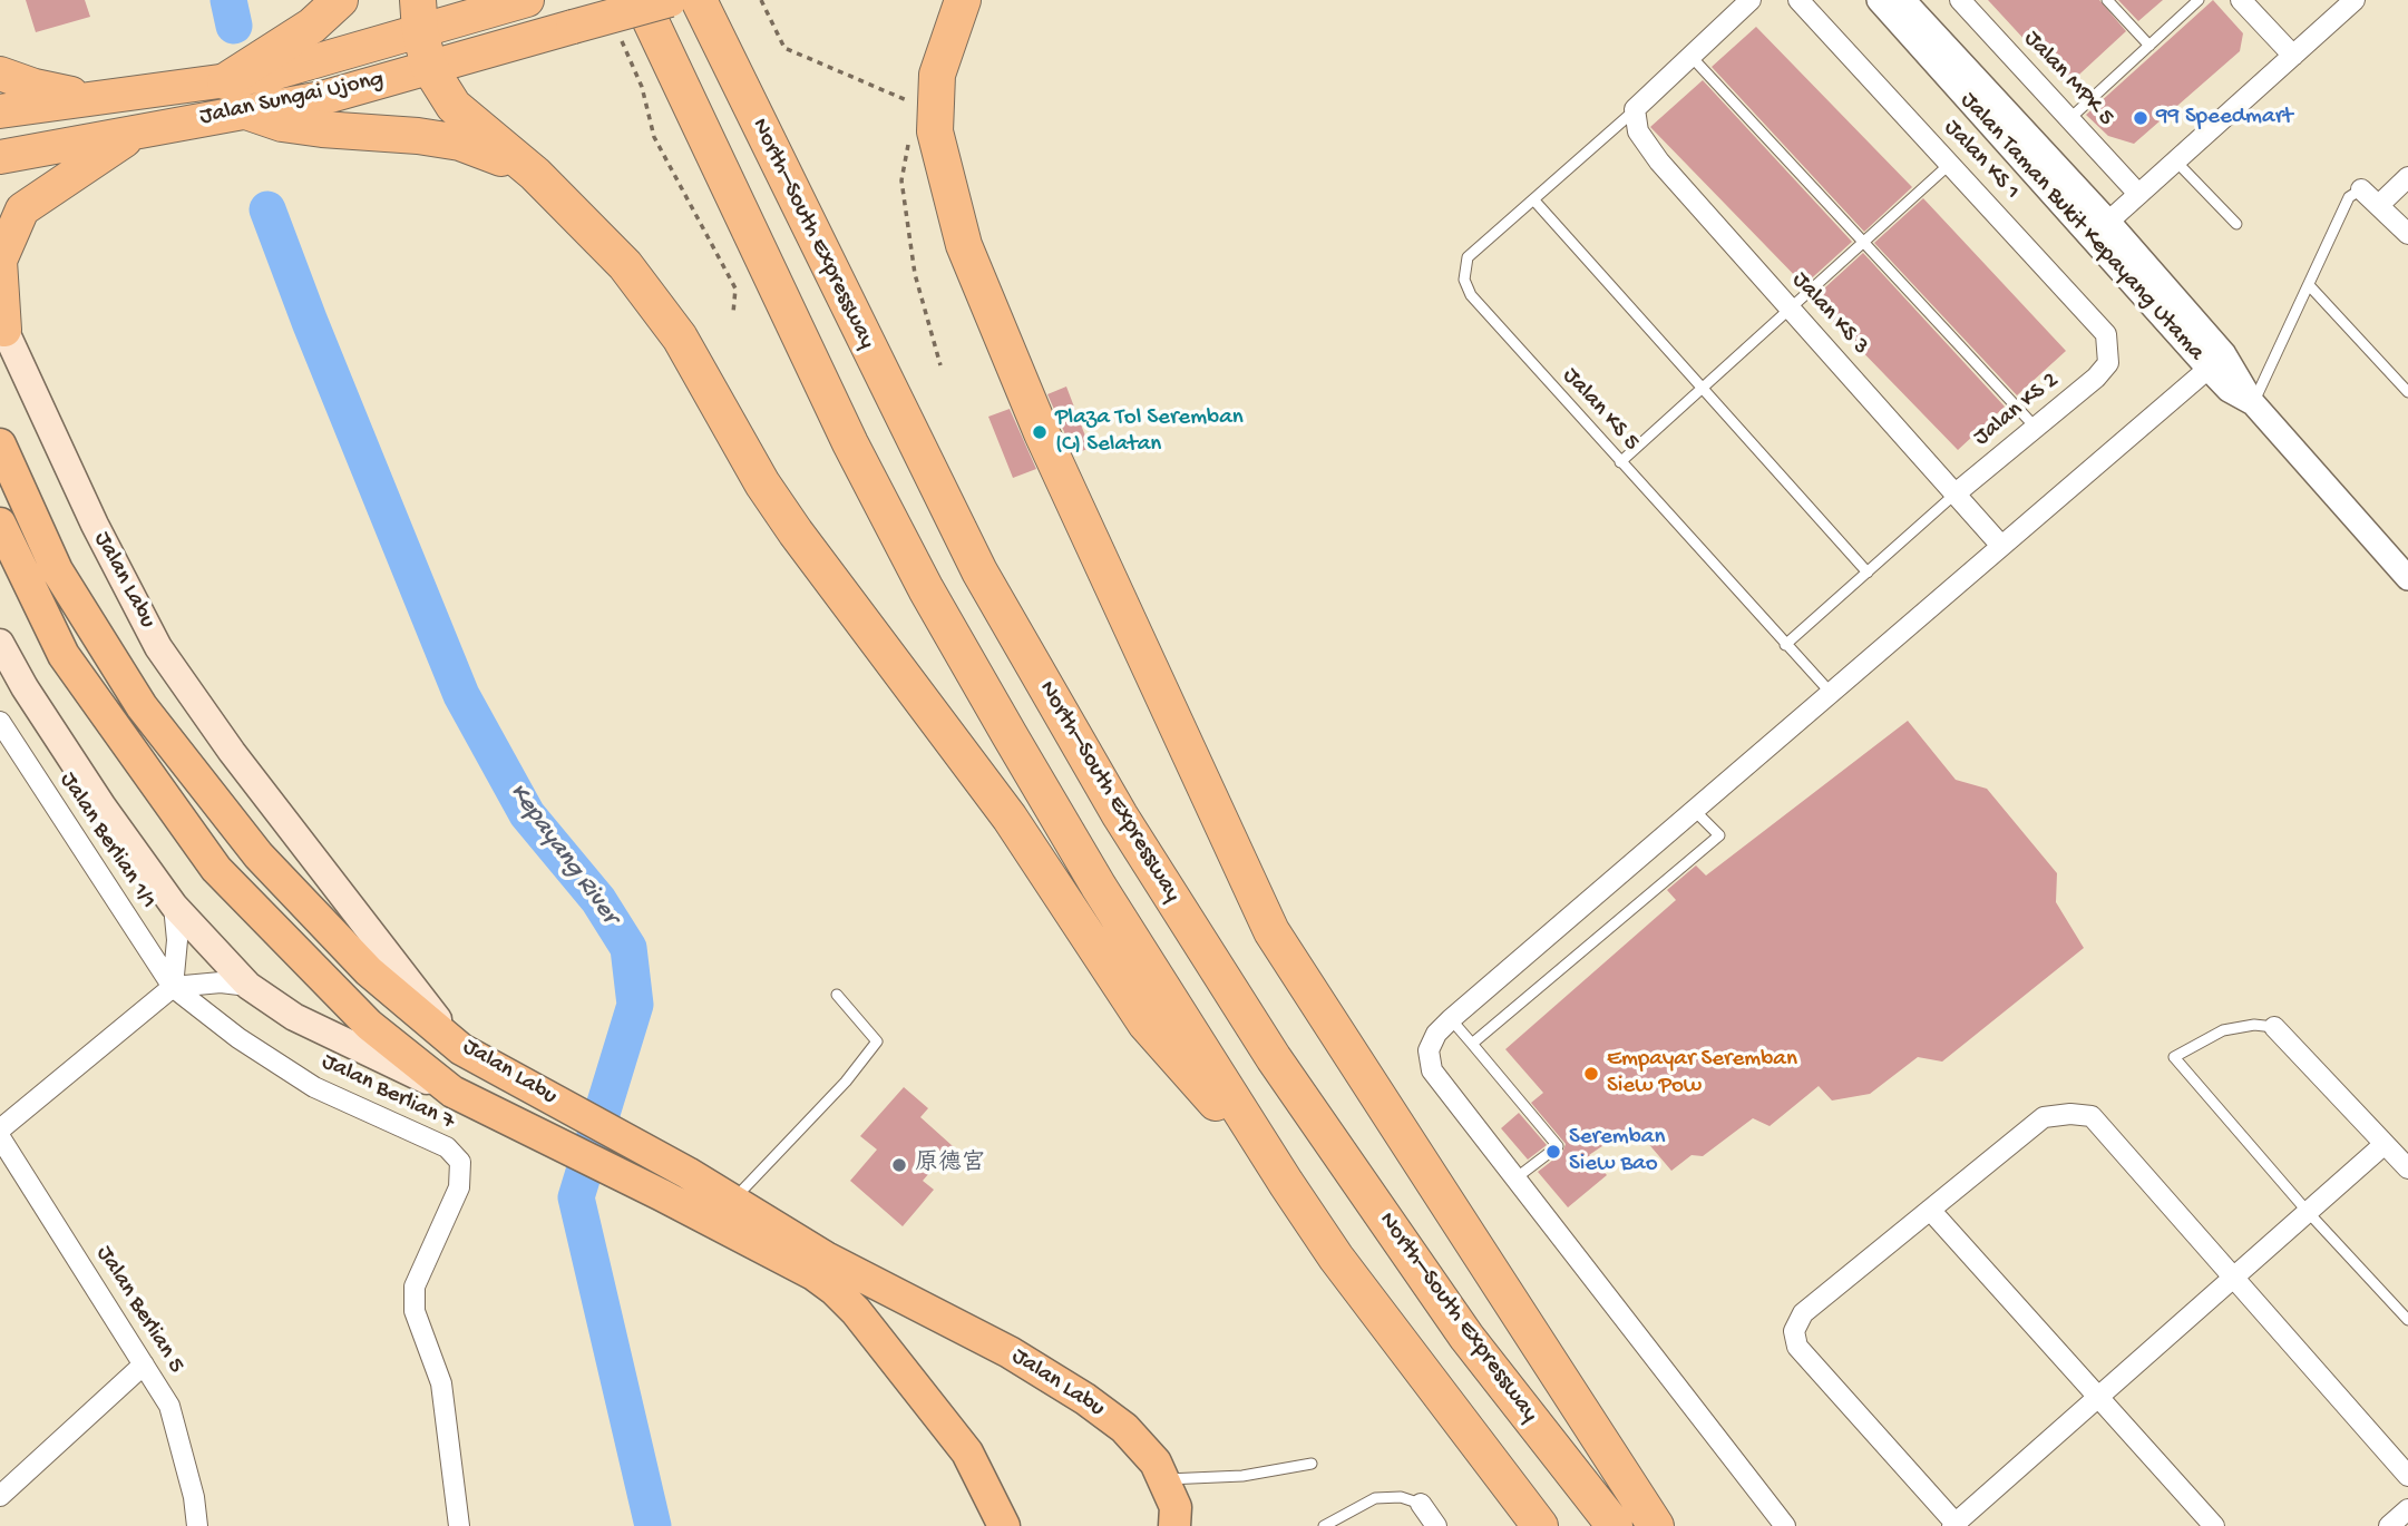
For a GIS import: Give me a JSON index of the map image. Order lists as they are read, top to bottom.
{
  "streets": {
    "highway": ["Jalan Sungai Ujong", "North–South Expressway"],
    "main road": ["Jalan Labu"],
    "street": [
      "Jalan MPK 5",
      "Jalan KS 1",
      "Jalan Taman Bukit Kepayang Utama",
      "Jalan KS 3",
      "Jalan KS 2",
      "Jalan Berlian 1/1",
      "Jalan Berlian 7",
      "Jalan Berlian 5"
    ],
    "lane": ["Jalan KS 5"]
  },
  "crossings": [
    ["Jalan KS 1", "Jalan KS 2"],
    ["Jalan KS 3", "Jalan KS 5"],
    ["Jalan KS 3", "Jalan KS 2"],
    ["Jalan Berlian 1/1", "Jalan Berlian 7"]
  ],
  "water": ["Kepayang River"],
  "places": [
    "99 Speedmart",
    "Plaza Tol Seremban (C) Selatan",
    "Empayar Seremban Siew Pow",
    "Seremban Siew Bao",
    "原德宫"
  ]
}
